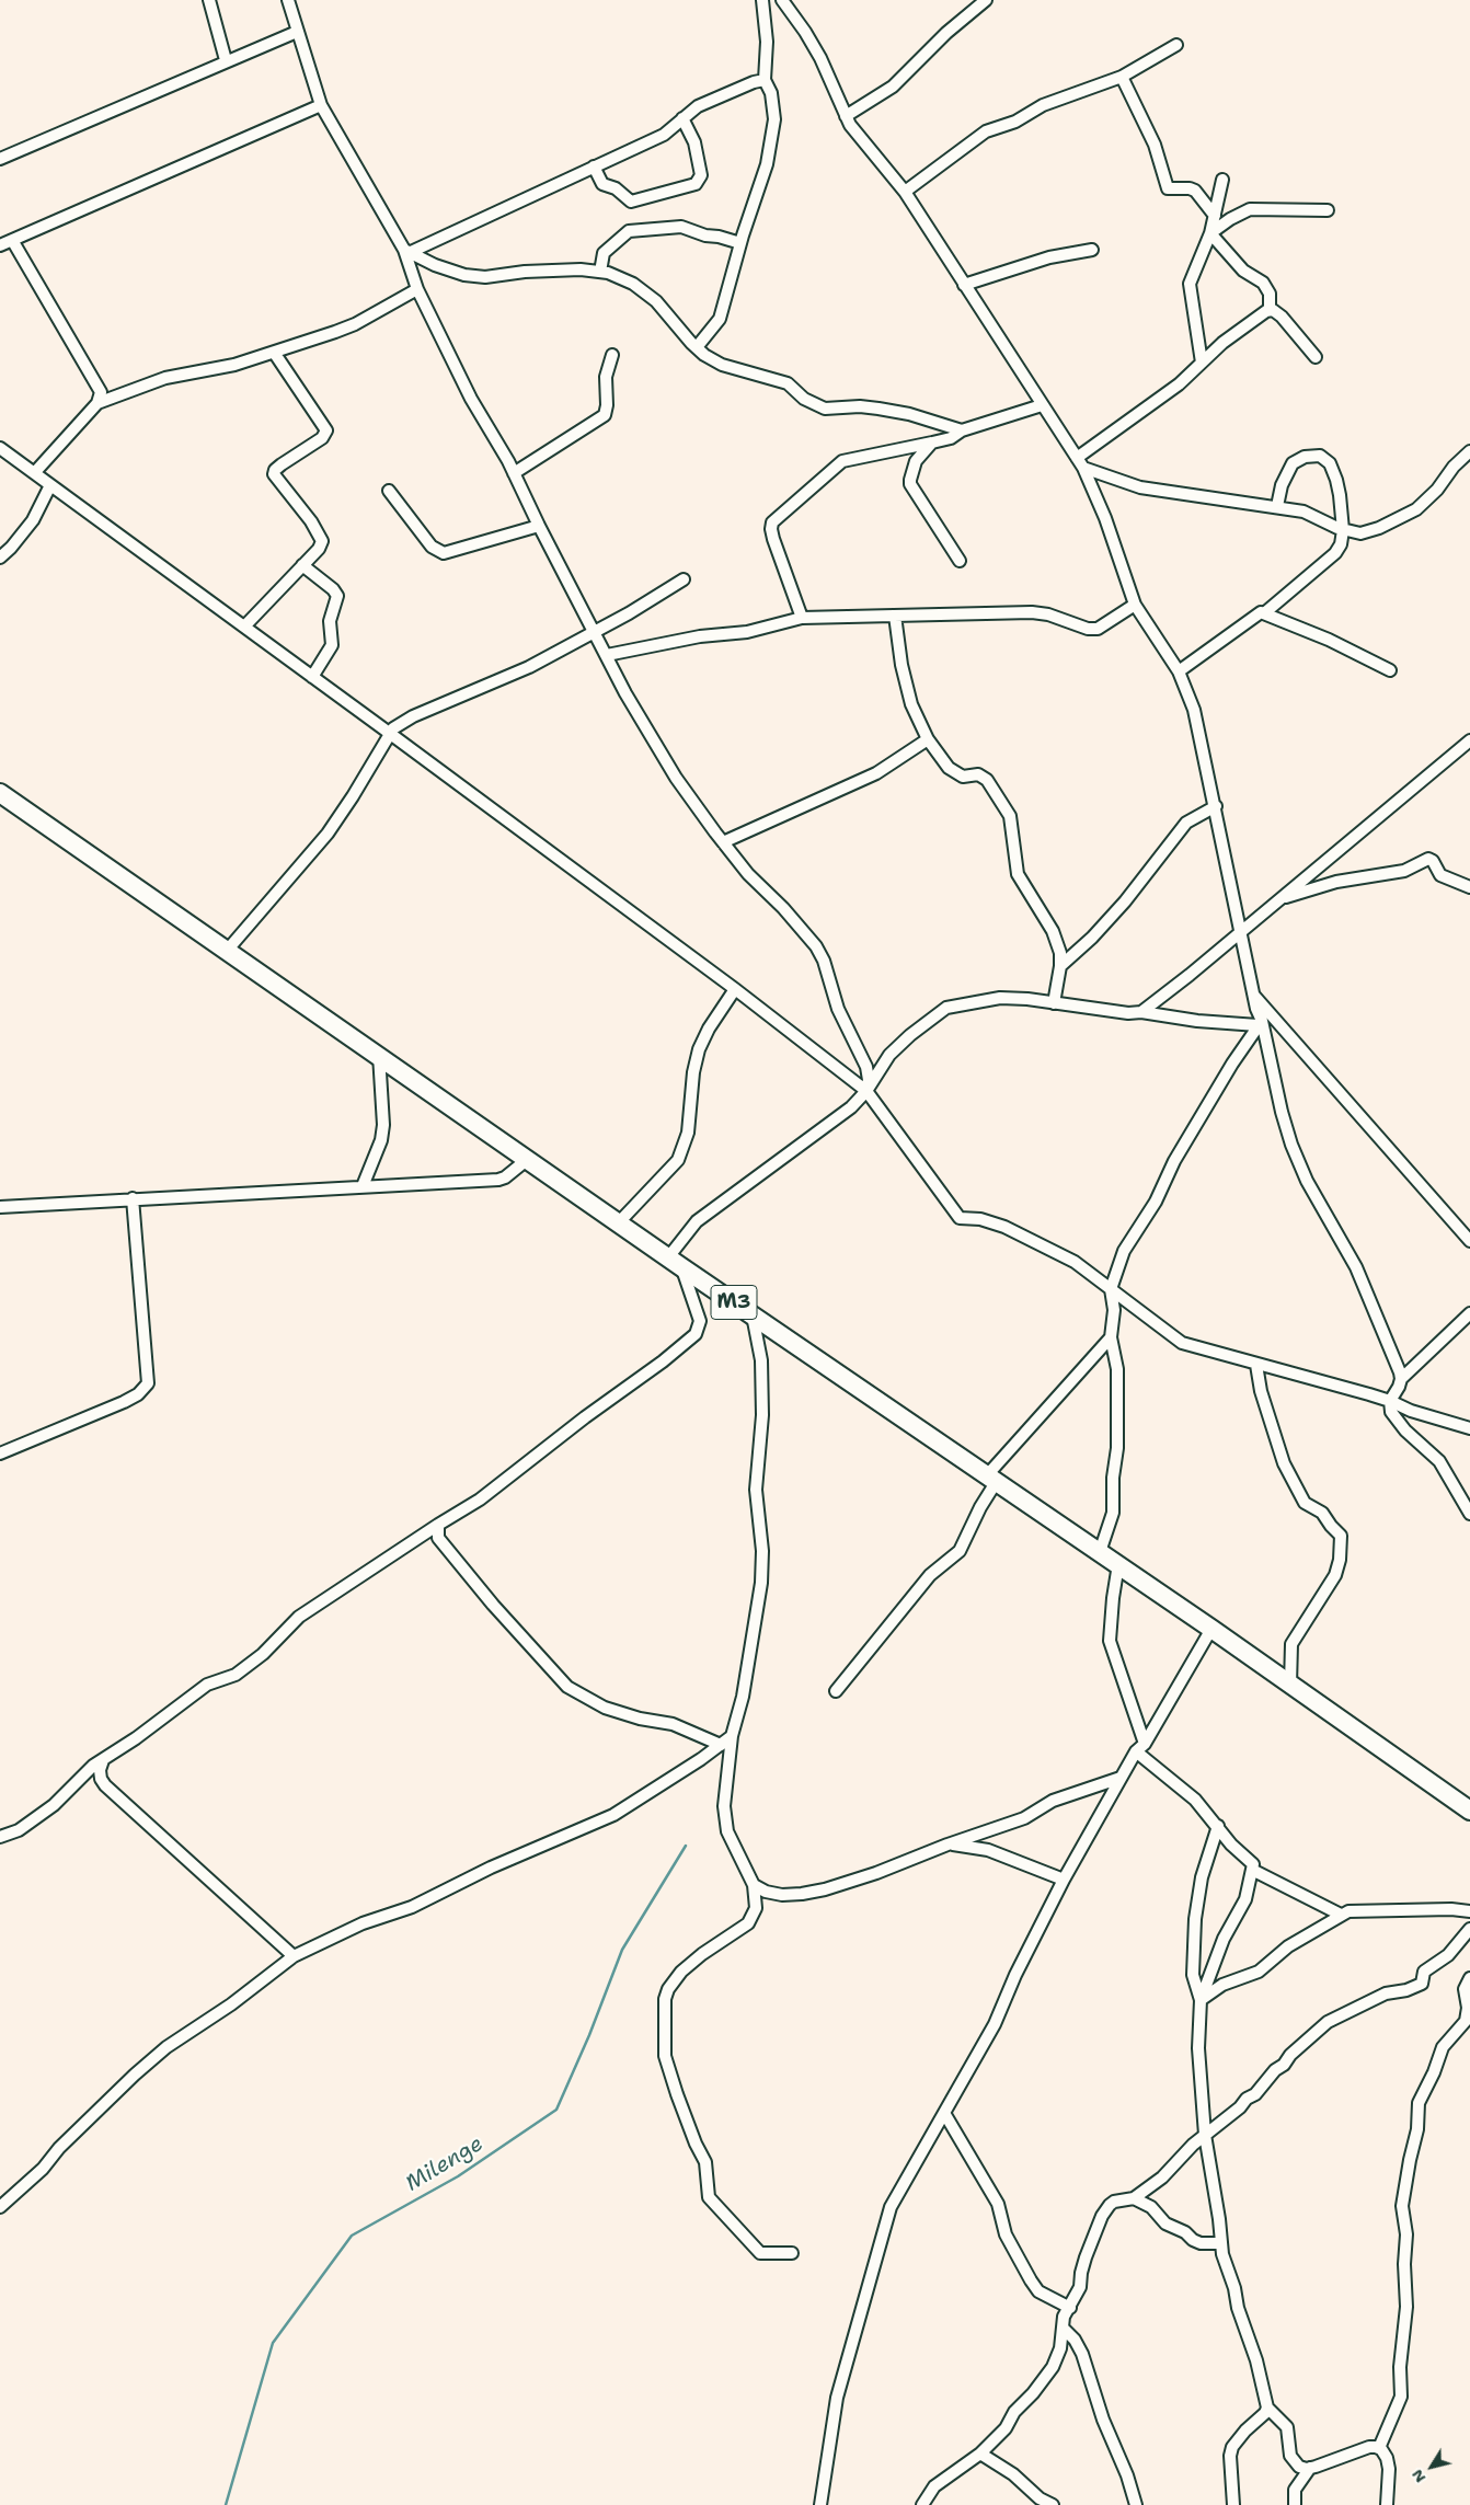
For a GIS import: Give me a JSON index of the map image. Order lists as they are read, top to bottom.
{
  "streets": {
    "main road": ["M3"]
  },
  "water": ["Milenge"],
  "north": "bottom left"
}
